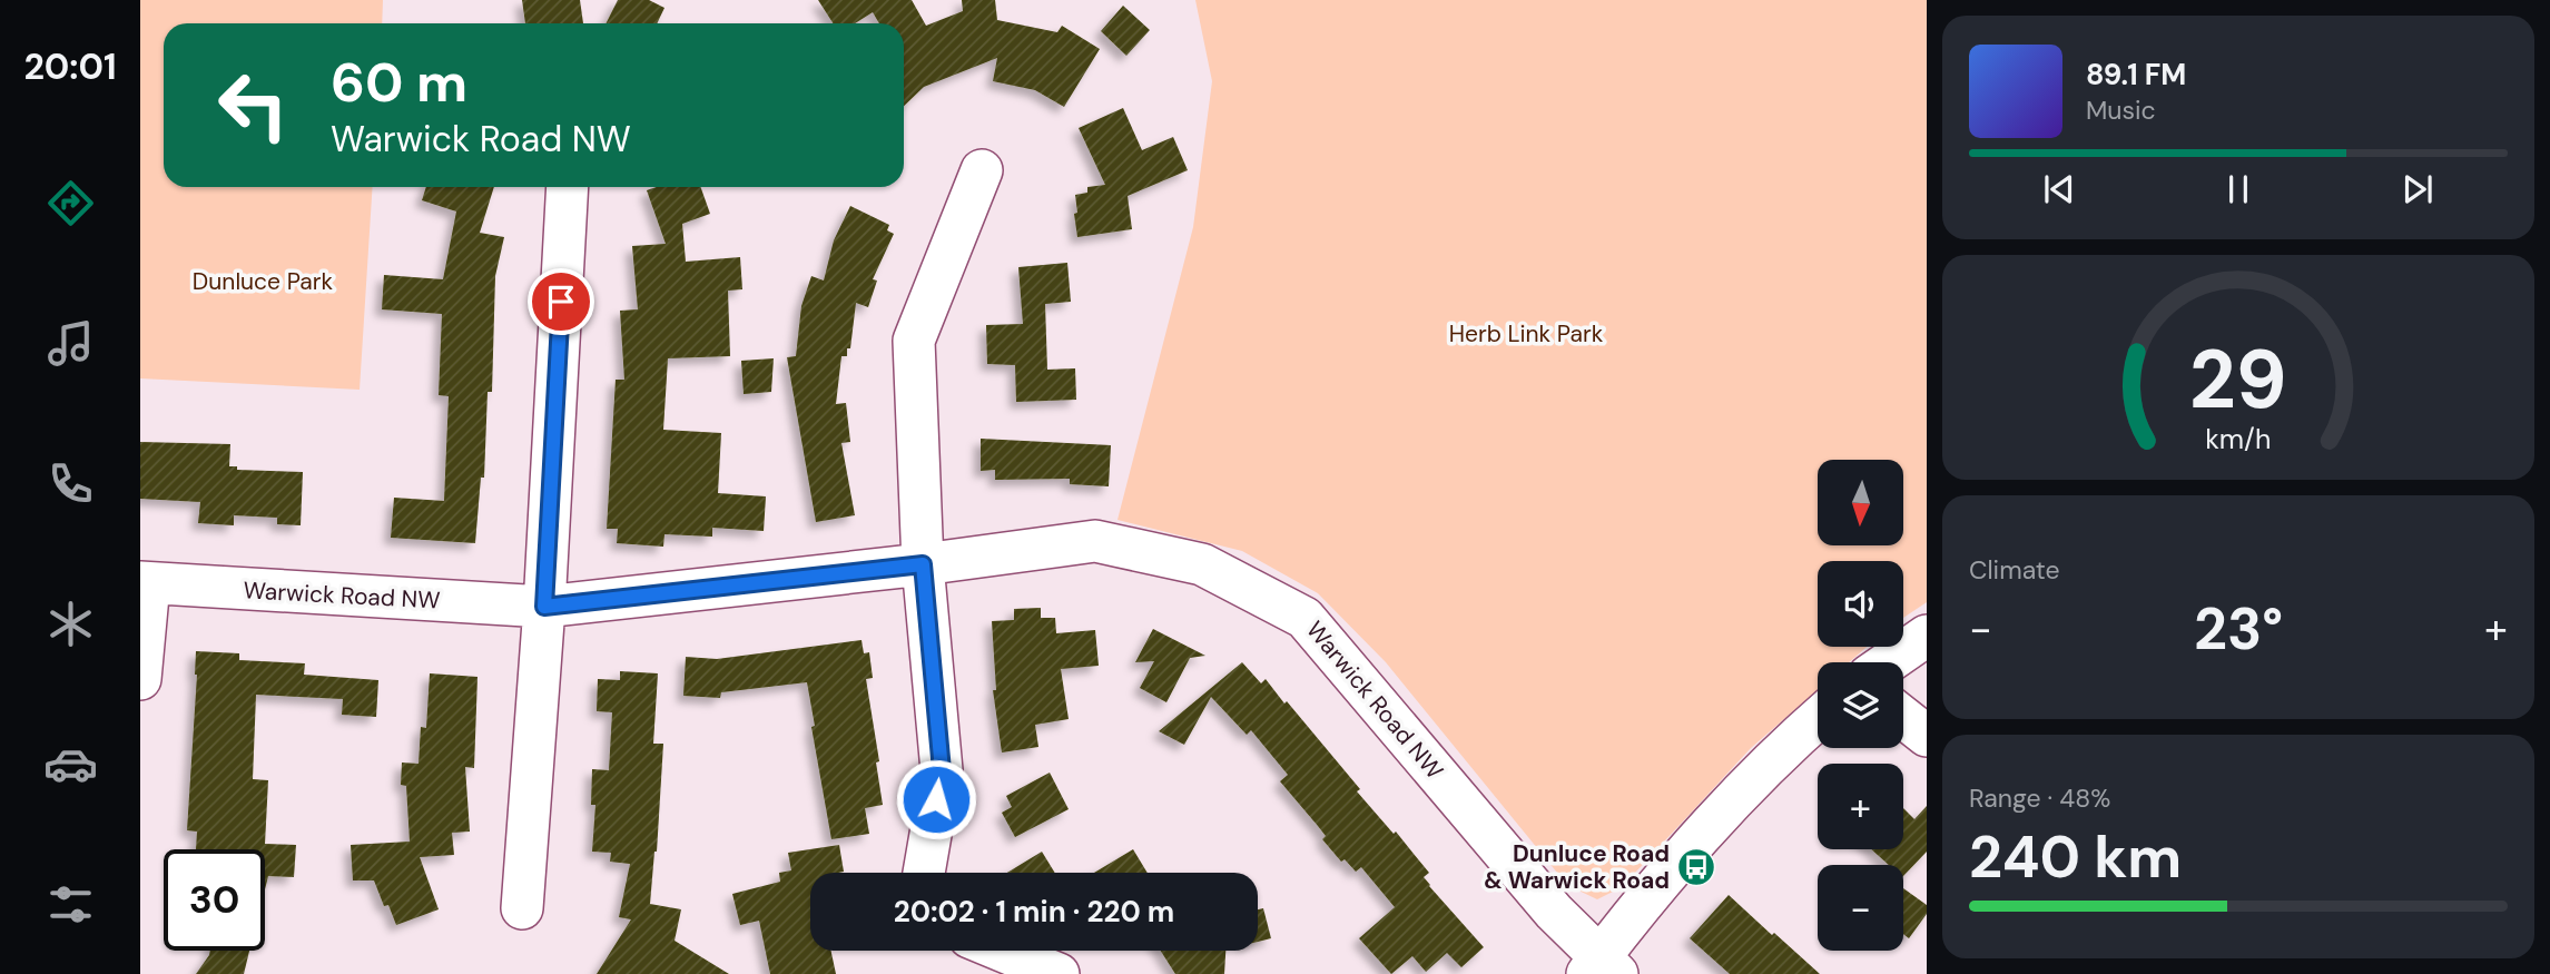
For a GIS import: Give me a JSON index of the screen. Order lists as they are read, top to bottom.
{
  "streets": {
    "street": ["Warwick Road NW"]
  },
  "parks": ["Dunluce Park", "Herb Link Park"],
  "places": {
    "bus stop": ["Dunluce Road & Warwick Road"]
  },
  "north": "bottom",
  "page": {
    "tabs": "20:01",
    "turn": ["60 m", "Warwick Road NW"],
    "song": ["89.1 FM", "Music"],
    "map_buttons": ["+", "−"],
    "tile": [
      "Climate",
      ["Range · 48%", "240 km"]
    ],
    "heat": ["−", "23°", "+"],
    "limit": "30",
    "trip": "20:02 · 1 min · 220 m",
    "gauge": ["29", "km/h"]
  }
}
